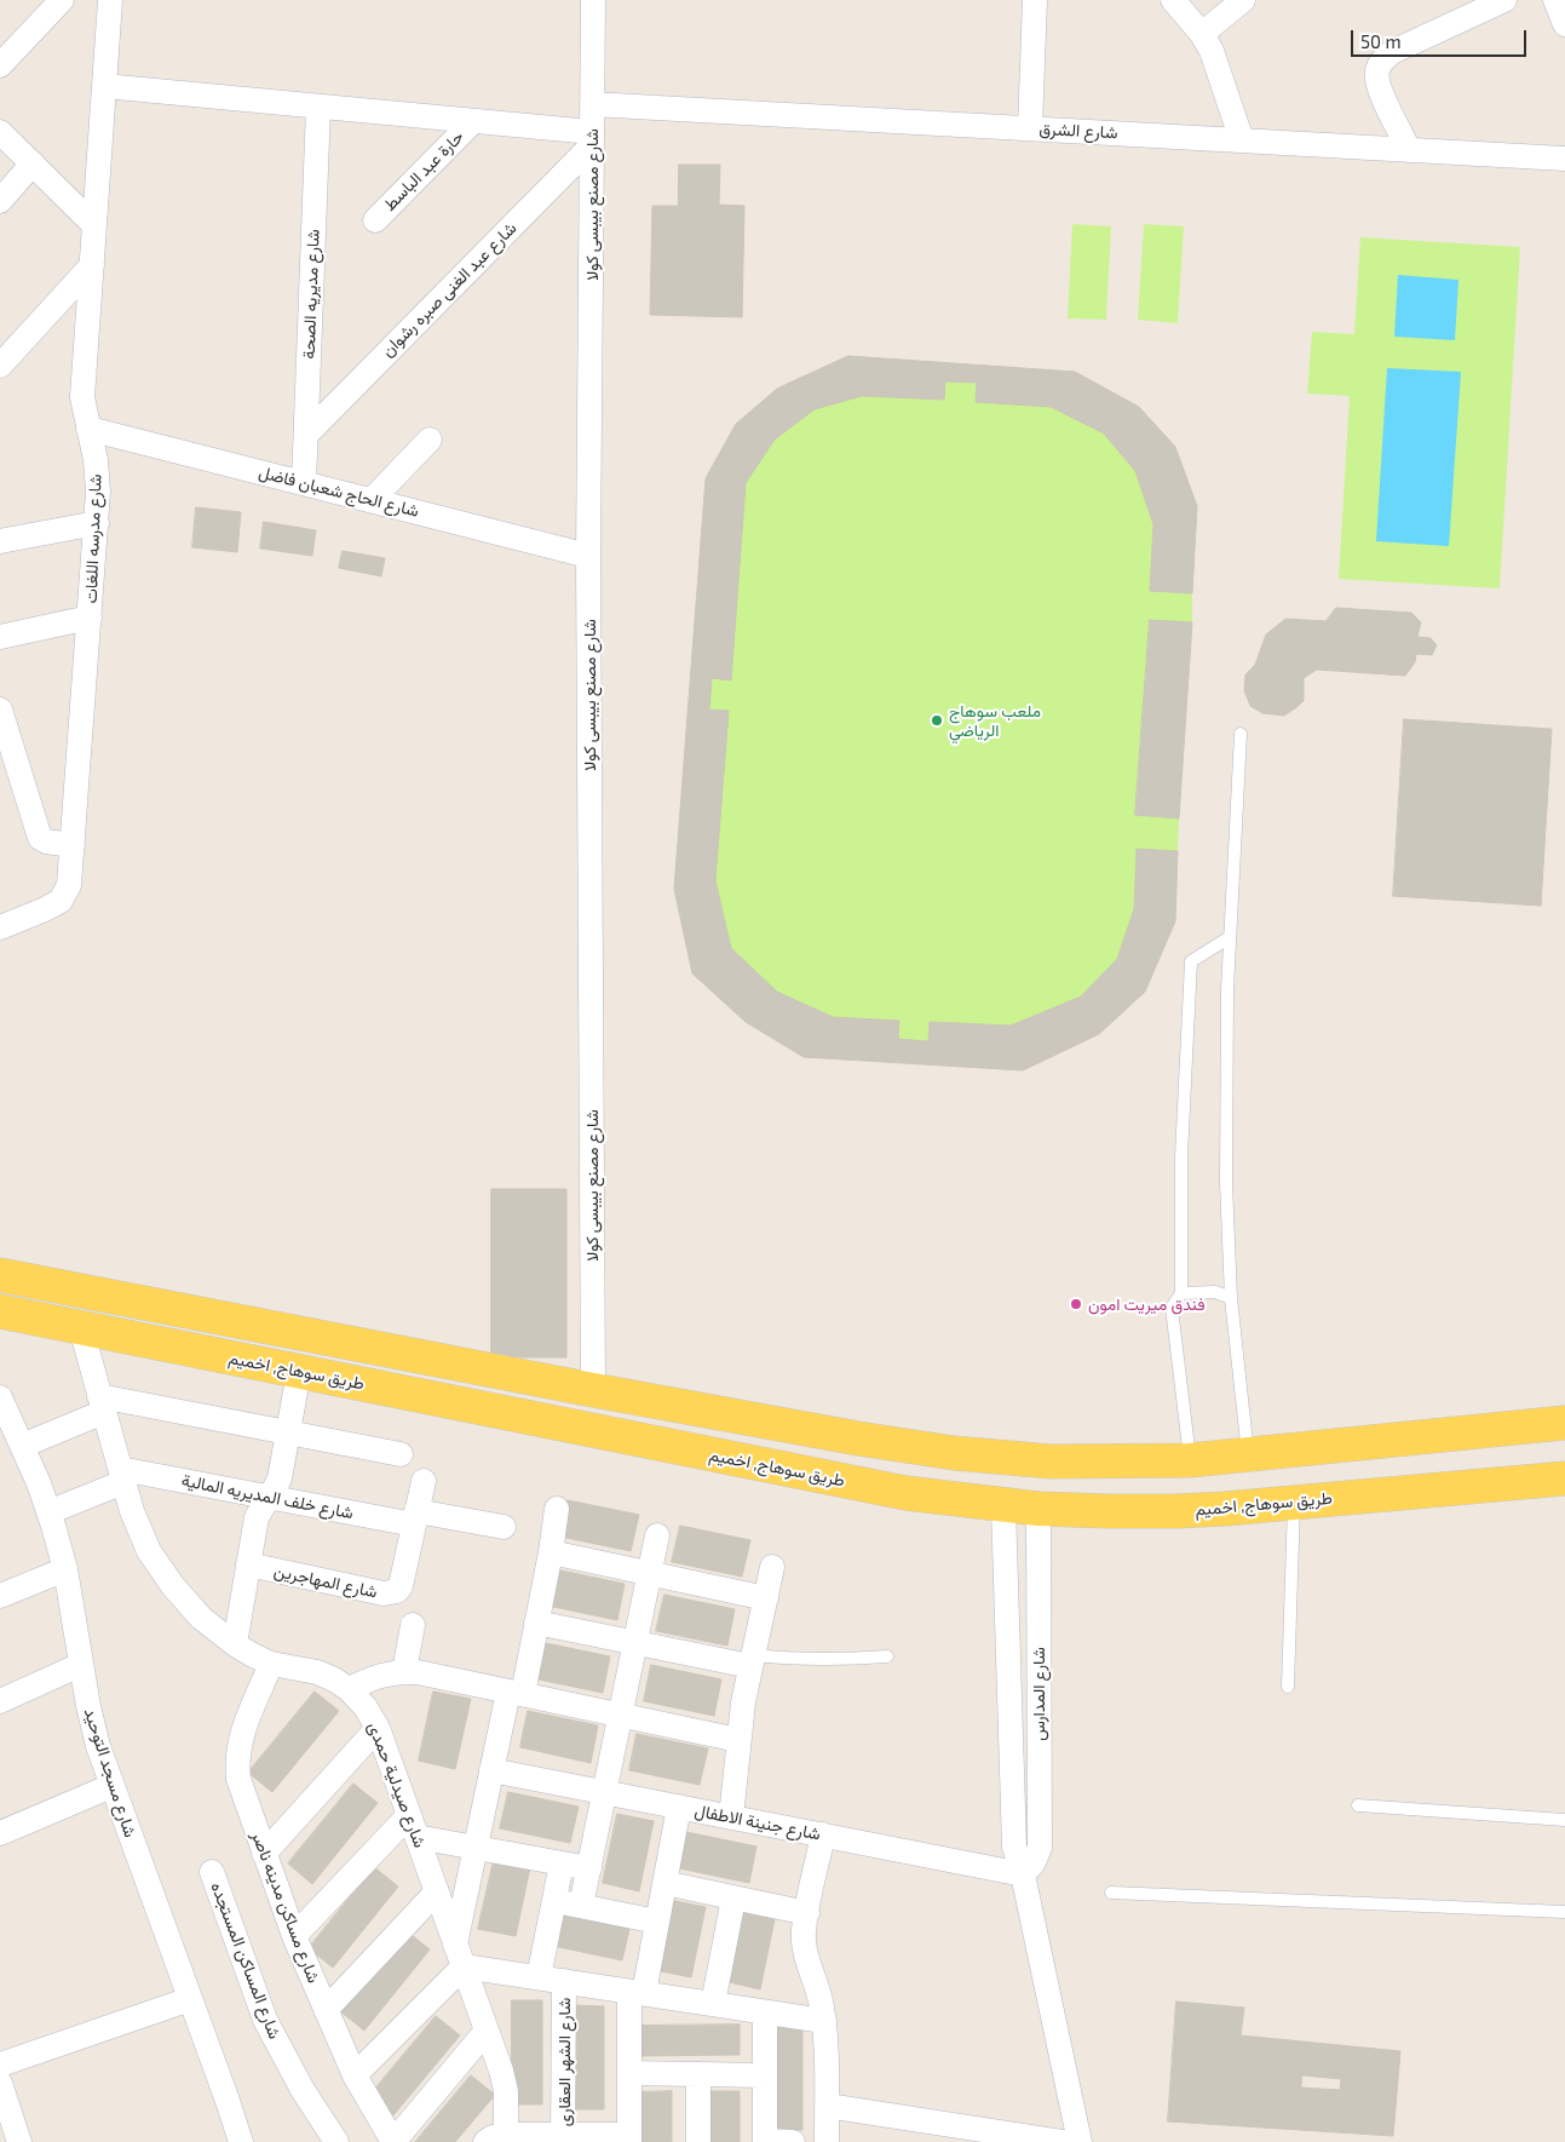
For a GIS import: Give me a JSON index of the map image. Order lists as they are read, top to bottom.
{
  "streets": {
    "main road": ["طريق سوهاج, اخميم"],
    "street": [
      "شارع الشرق",
      "حارة عبد الباسط",
      "شارع مصنع بيبسى كولا",
      "شارع عبد الغنى صبره رشوان",
      "شارع مديريه الصحة",
      "شارع الحاج شعبان فاضل",
      "شارع مدرسه اللغات",
      "شارع خلف المديريه المالية",
      "شارع المهاجرين",
      "شارع المدارس",
      "شارع مسجد التوحيد",
      "شارع صيدلية حمدى",
      "شارع جنينة الاطفال",
      "شارع مساكن مدينه ناصر",
      "شارع المساكن المستجده",
      "شارع الشهر العقارى"
    ]
  },
  "crossings": [
    ["شارع الشرق", "شارع مصنع بيبسى كولا"],
    ["شارع مصنع بيبسى كولا", "شارع عبد الغنى صبره رشوان"],
    ["شارع مصنع بيبسى كولا", "شارع الحاج شعبان فاضل"],
    ["شارع عبد الغنى صبره رشوان", "شارع مديريه الصحة"],
    ["شارع مديريه الصحة", "شارع الحاج شعبان فاضل"],
    ["شارع الحاج شعبان فاضل", "شارع مدرسه اللغات"],
    ["طريق سوهاج, اخميم", "شارع المدارس"],
    ["طريق سوهاج, اخميم", "شارع صيدلية حمدى"],
    ["شارع خلف المديريه المالية", "شارع المهاجرين"],
    ["شارع خلف المديريه المالية", "شارع صيدلية حمدى"],
    ["شارع المدارس", "شارع جنينة الاطفال"],
    ["شارع صيدلية حمدى", "شارع مساكن مدينه ناصر"]
  ],
  "places": ["ملعب سوهاج الرياضي", "فندق ميريت امون"],
  "scale_bar": "50 m"
}
